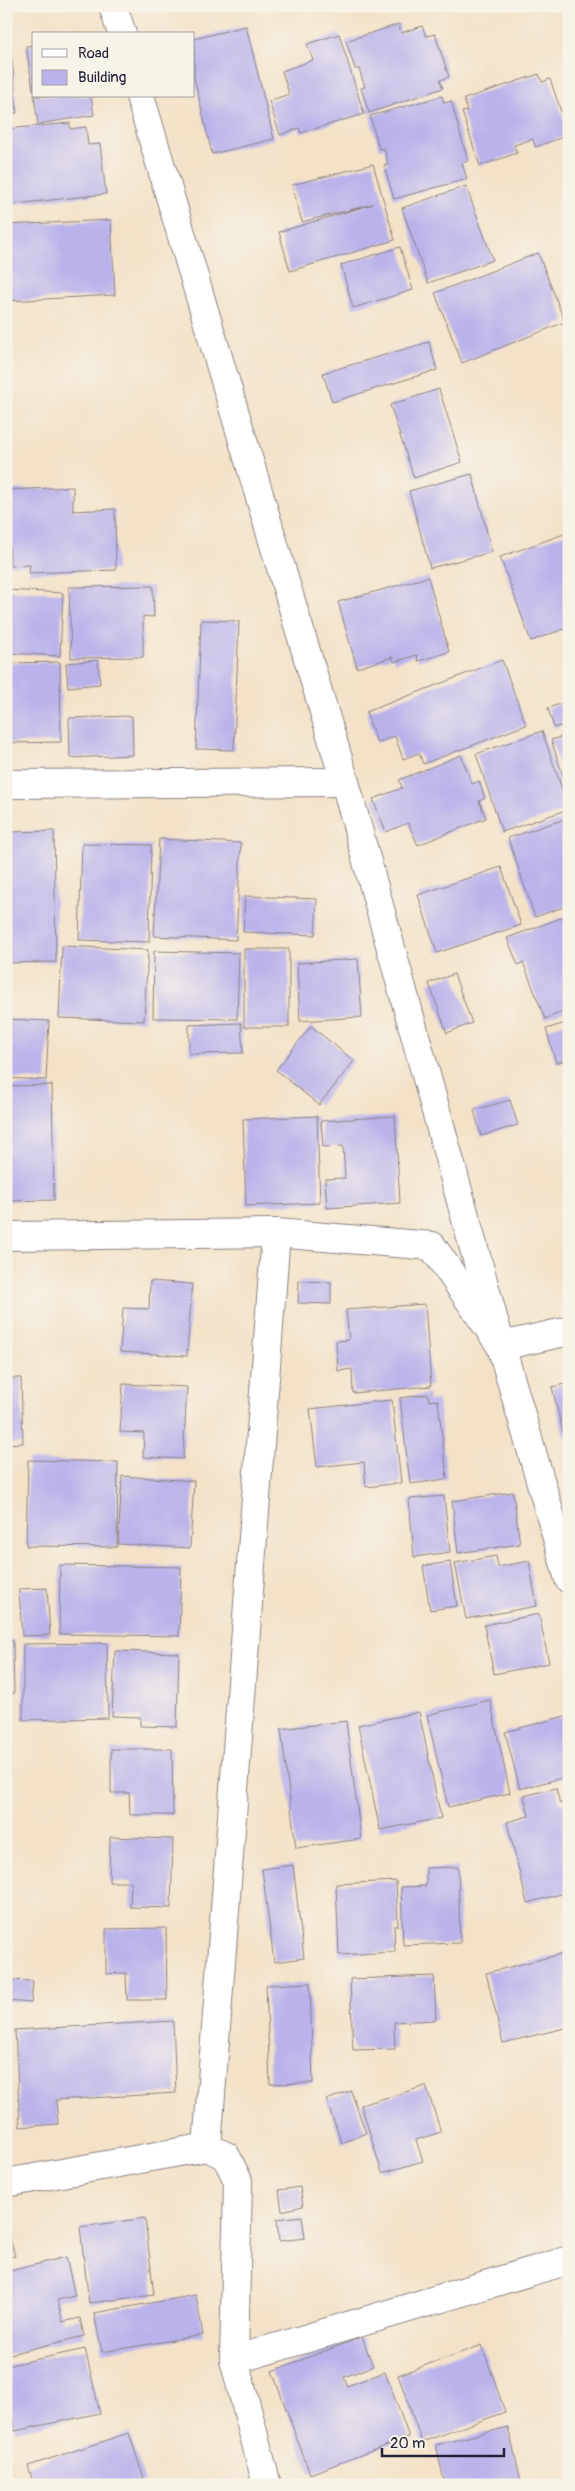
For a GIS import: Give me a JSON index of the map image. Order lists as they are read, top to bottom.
{
  "legend": ["Road", "Building"],
  "scale_bar": "20 m"
}
